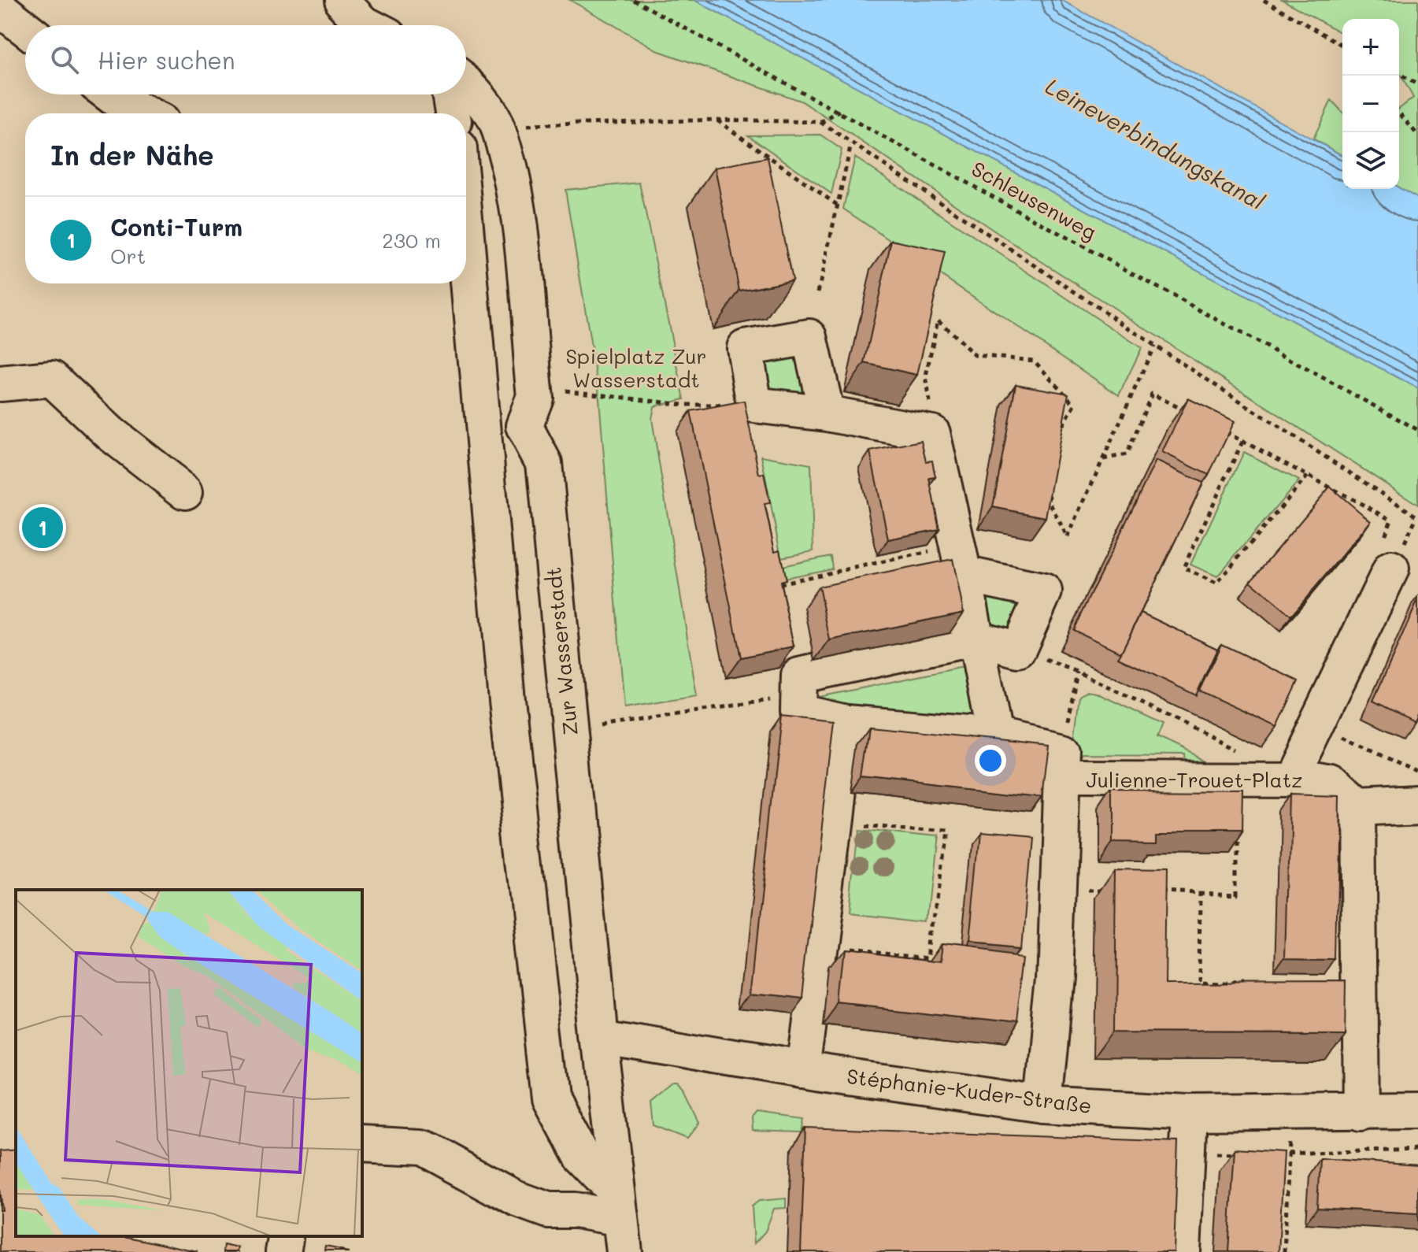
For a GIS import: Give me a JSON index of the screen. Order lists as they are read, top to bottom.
{
  "streets": {
    "street": ["Zur Wasserstadt", "Julienne-Trouet-Platz", "Stéphanie-Kuder-Straße"],
    "path": ["Schleusenweg"]
  },
  "crossings": [
    ["Zur Wasserstadt", "Stéphanie-Kuder-Straße"]
  ],
  "water": ["Leineverbindungskanal"],
  "parks": ["Spielplatz Zur Wasserstadt"],
  "page": {
    "map_buttons": ["+", "−"],
    "search": "Hier suchen",
    "heading": "In der Nähe",
    "list": [
      {
        "mark": "1",
        "name": "Conti-Turm",
        "note": "Ort",
        "value": "230 m"
      }
    ],
    "pins": "1"
  }
}
